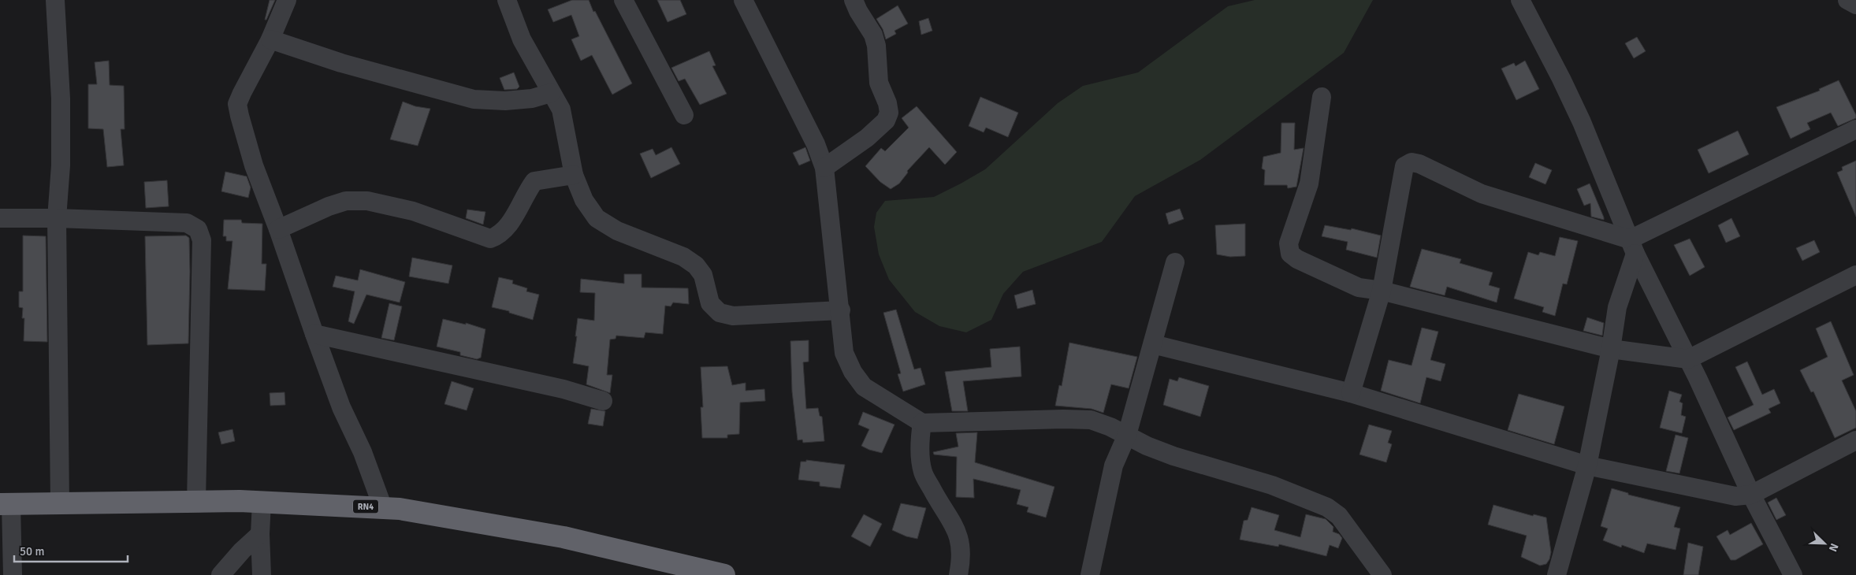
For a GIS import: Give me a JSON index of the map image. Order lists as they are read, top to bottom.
{
  "streets": {
    "highway": ["RN4"]
  },
  "scale_bar": "50 m",
  "north": "bottom right"
}
